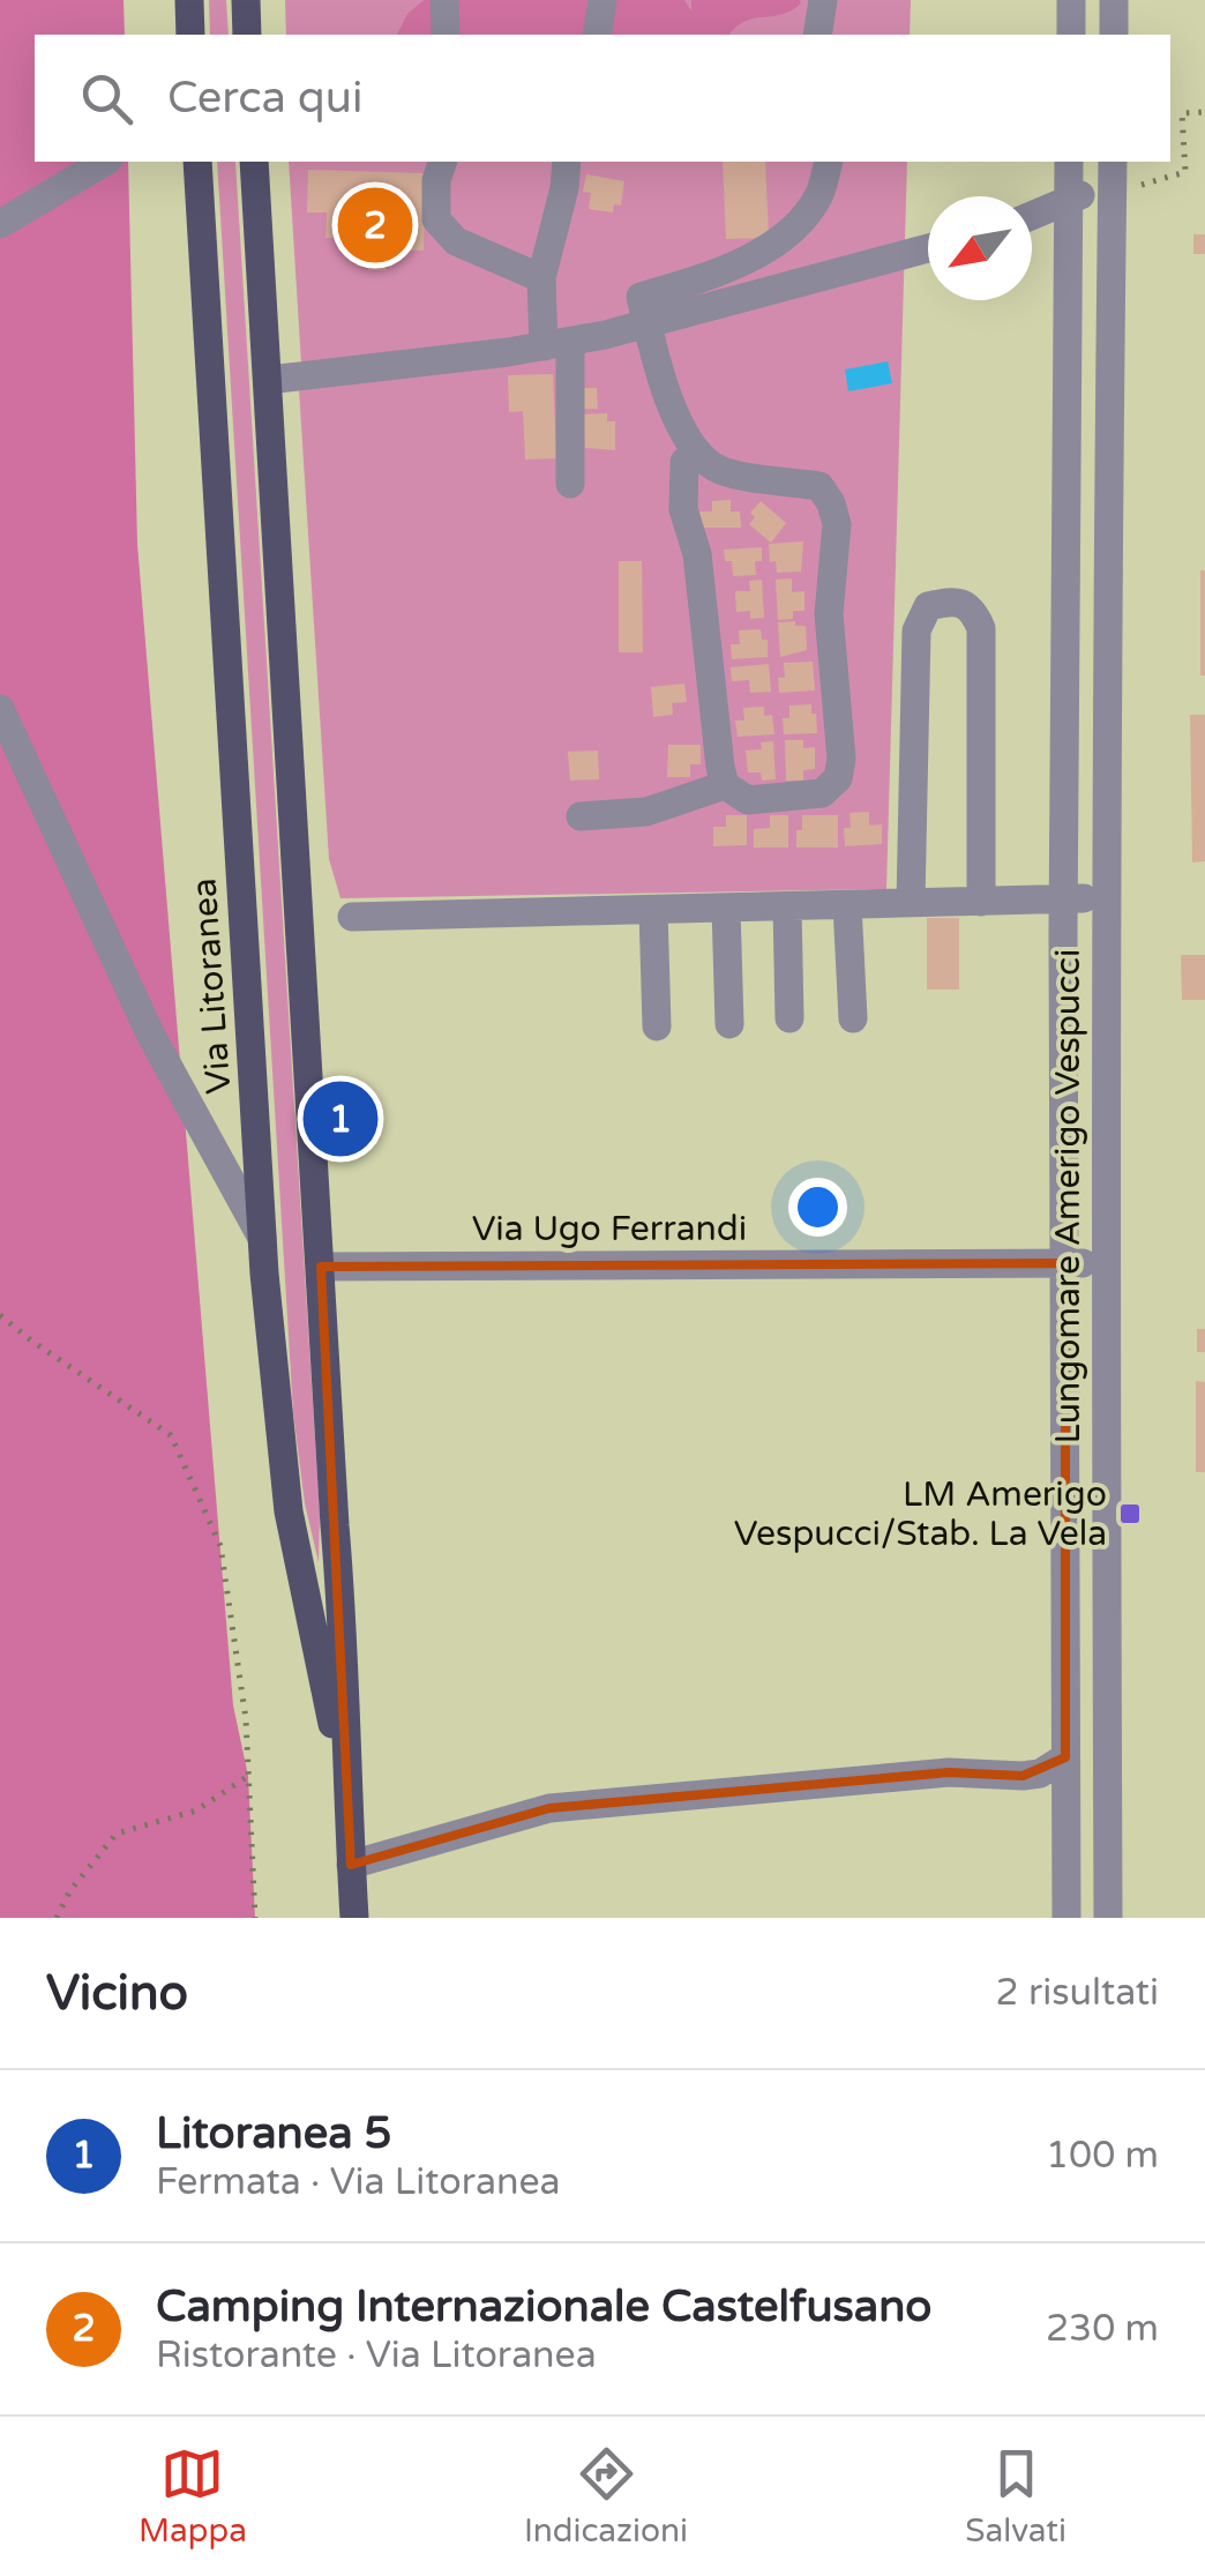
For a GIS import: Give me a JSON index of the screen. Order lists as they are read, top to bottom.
{
  "streets": {
    "main road": ["Via Litoranea"],
    "street": ["Lungomare Amerigo Vespucci", "Via Ugo Ferrandi"]
  },
  "crossings": [
    ["Via Litoranea", "Via Ugo Ferrandi"],
    ["Lungomare Amerigo Vespucci", "Via Ugo Ferrandi"]
  ],
  "places": {
    "transit": ["LM Amerigo Vespucci/Stab. La Vela"]
  },
  "north": "bottom left",
  "page": {
    "search": "Cerca qui",
    "pins": ["2", "1"],
    "heading": ["Vicino", "2 risultati"],
    "list": [
      {
        "mark": "1",
        "name": "Litoranea 5",
        "note": "Fermata · Via Litoranea",
        "value": "100 m"
      },
      {
        "mark": "2",
        "name": "Camping Internazionale Castelfusano",
        "note": "Ristorante · Via Litoranea",
        "value": "230 m"
      }
    ],
    "nav": ["Mappa", "Indicazioni", "Salvati"]
  }
}
